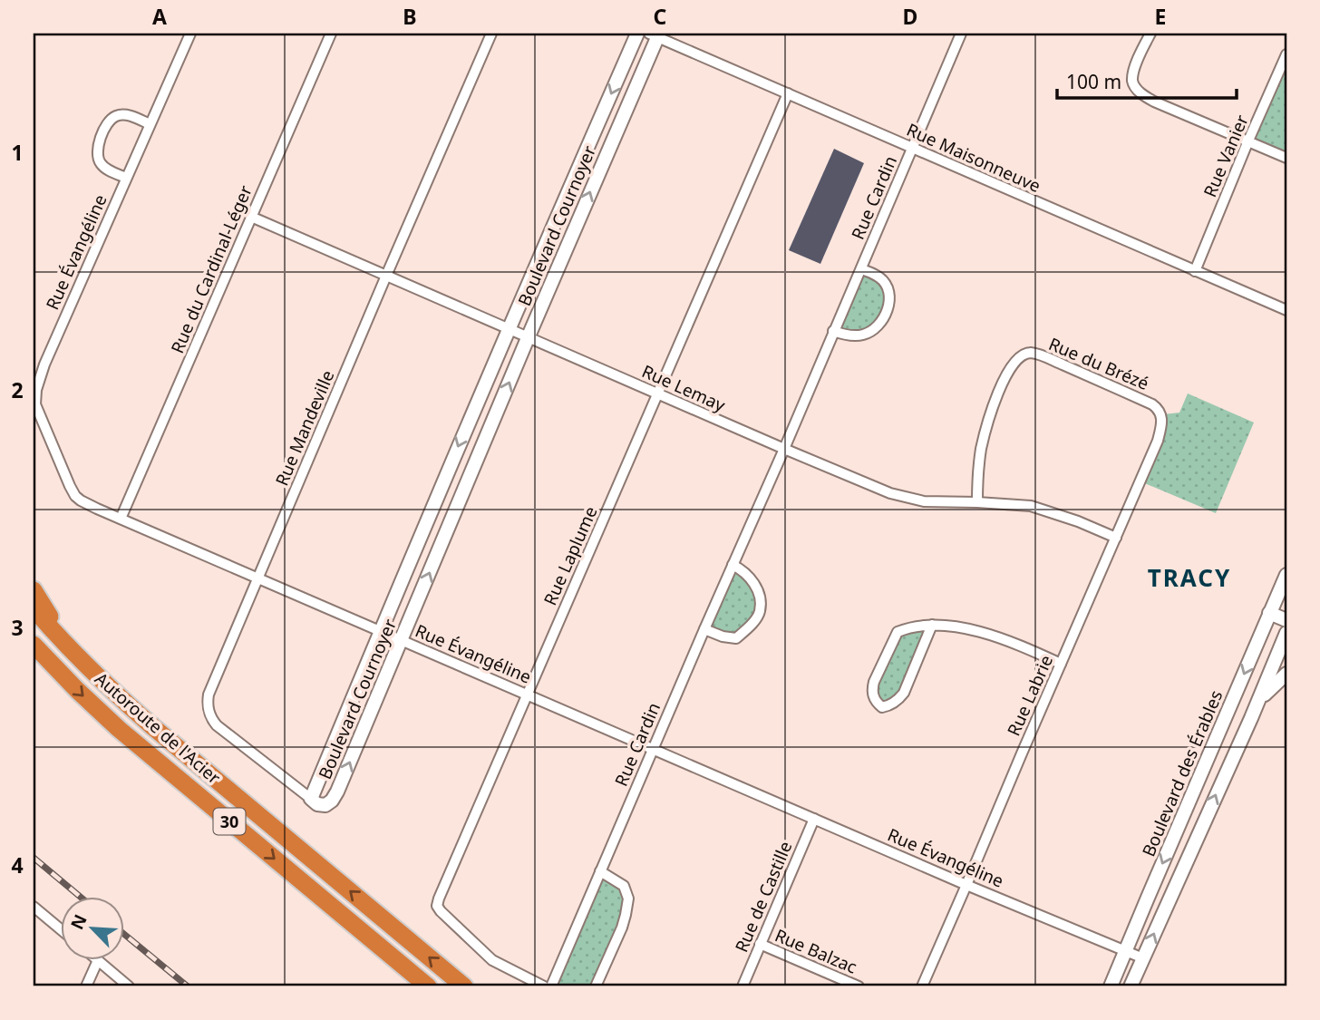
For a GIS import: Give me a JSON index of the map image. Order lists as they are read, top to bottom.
{
  "streets": {
    "highway": ["Autoroute de l'Acier", "30"],
    "street": [
      "Rue Vanier",
      "Rue Maisonneuve",
      "Rue Cardin",
      "Boulevard Cournoyer",
      "Rue Évangéline",
      "Rue du Cardinal-Léger",
      "Rue du Brézé",
      "Rue Lemay",
      "Rue Mandeville",
      "Rue Laplume",
      "Rue Labrie",
      "Boulevard des Érables",
      "Rue de Castille",
      "Rue Balzac"
    ]
  },
  "crossings": [
    ["Rue Vanier", "Rue Maisonneuve"],
    ["Rue Maisonneuve", "Rue Cardin"],
    ["Rue Maisonneuve", "Boulevard Cournoyer"],
    ["Rue Maisonneuve", "Rue Laplume"],
    ["Rue Cardin", "Rue Évangéline"],
    ["Rue Cardin", "Rue Lemay"],
    ["Boulevard Cournoyer", "Rue Évangéline"],
    ["Boulevard Cournoyer", "Rue Lemay"],
    ["Boulevard Cournoyer", "Rue Mandeville"],
    ["Rue Évangéline", "Rue du Cardinal-Léger"],
    ["Rue Évangéline", "Rue Mandeville"],
    ["Rue Évangéline", "Rue Laplume"],
    ["Rue Évangéline", "Rue Labrie"],
    ["Rue Évangéline", "Boulevard des Érables"],
    ["Rue Évangéline", "Rue de Castille"],
    ["Rue du Cardinal-Léger", "Rue Lemay"],
    ["Rue du Brézé", "Rue Lemay"],
    ["Rue du Brézé", "Rue Labrie"],
    ["Rue Lemay", "Rue Mandeville"],
    ["Rue Lemay", "Rue Laplume"],
    ["Rue Lemay", "Rue Labrie"],
    ["Rue de Castille", "Rue Balzac"]
  ],
  "districts": ["TRACY"],
  "scale_bar": "100 m",
  "north": "top left",
  "grid": {
    "columns": [
      "A",
      "B",
      "C",
      "D",
      "E"
    ],
    "rows": [
      "1",
      "2",
      "3",
      "4"
    ]
  }
}
